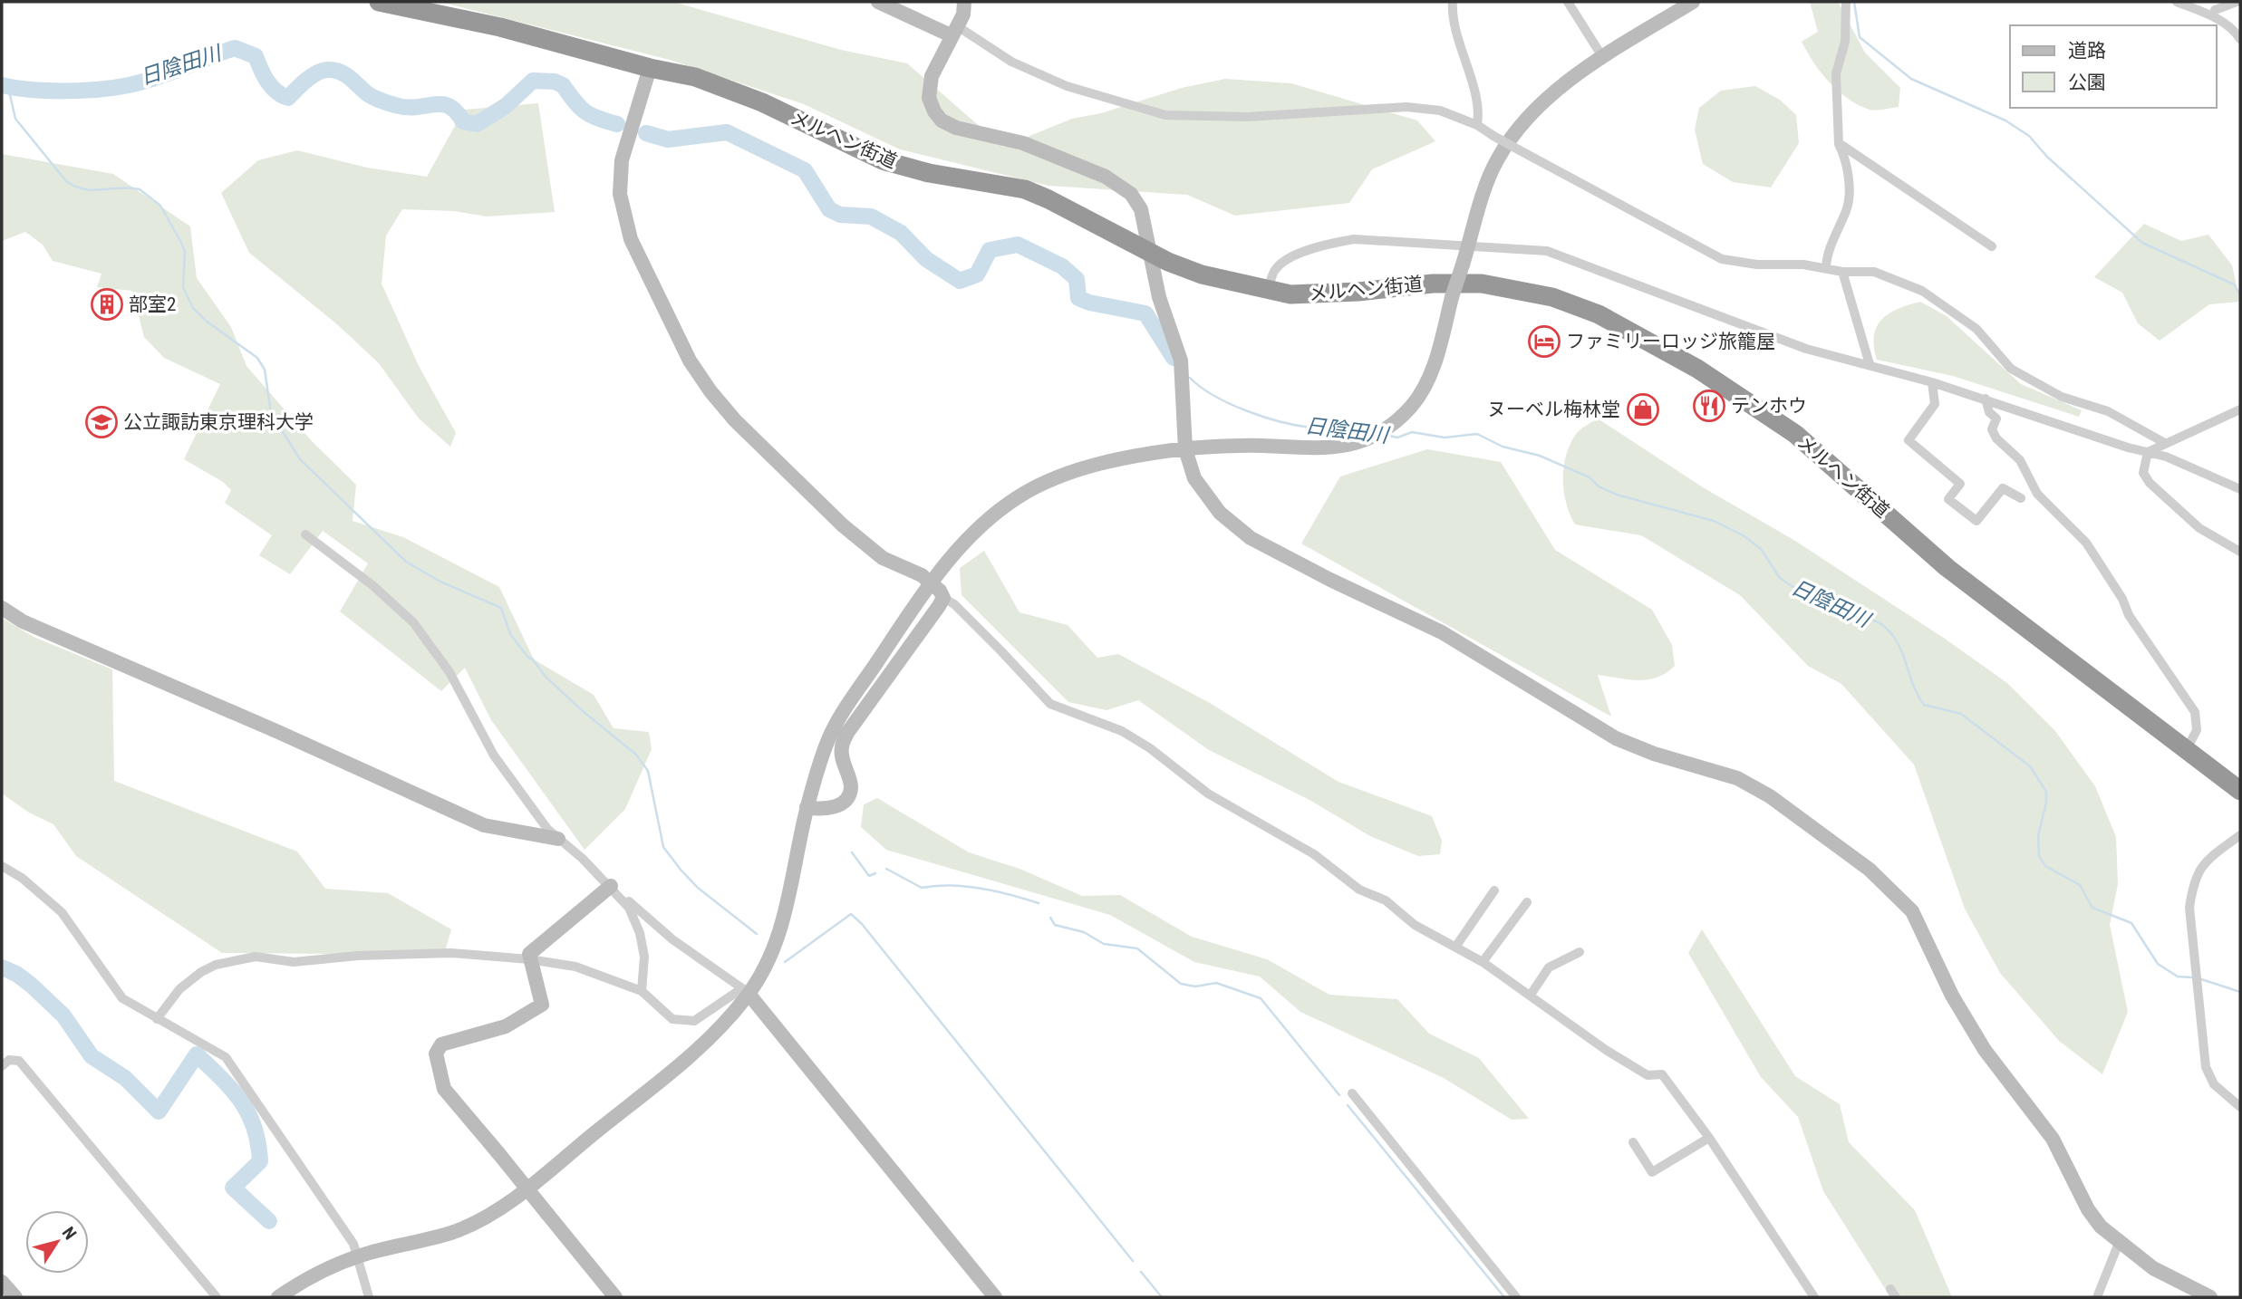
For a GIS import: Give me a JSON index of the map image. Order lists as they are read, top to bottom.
{
  "streets": {
    "highway": ["メルヘン街道"]
  },
  "water": ["日陰田川"],
  "places": {
    "building": ["部室2"],
    "hotel": ["ファミリーロッジ旅籠屋"],
    "restaurant": ["テンホウ"],
    "shop": ["ヌーベル梅林堂"],
    "school or university": ["公立諏訪東京理科大学"]
  },
  "legend": ["道路", "公園"],
  "north": "top right"
}
